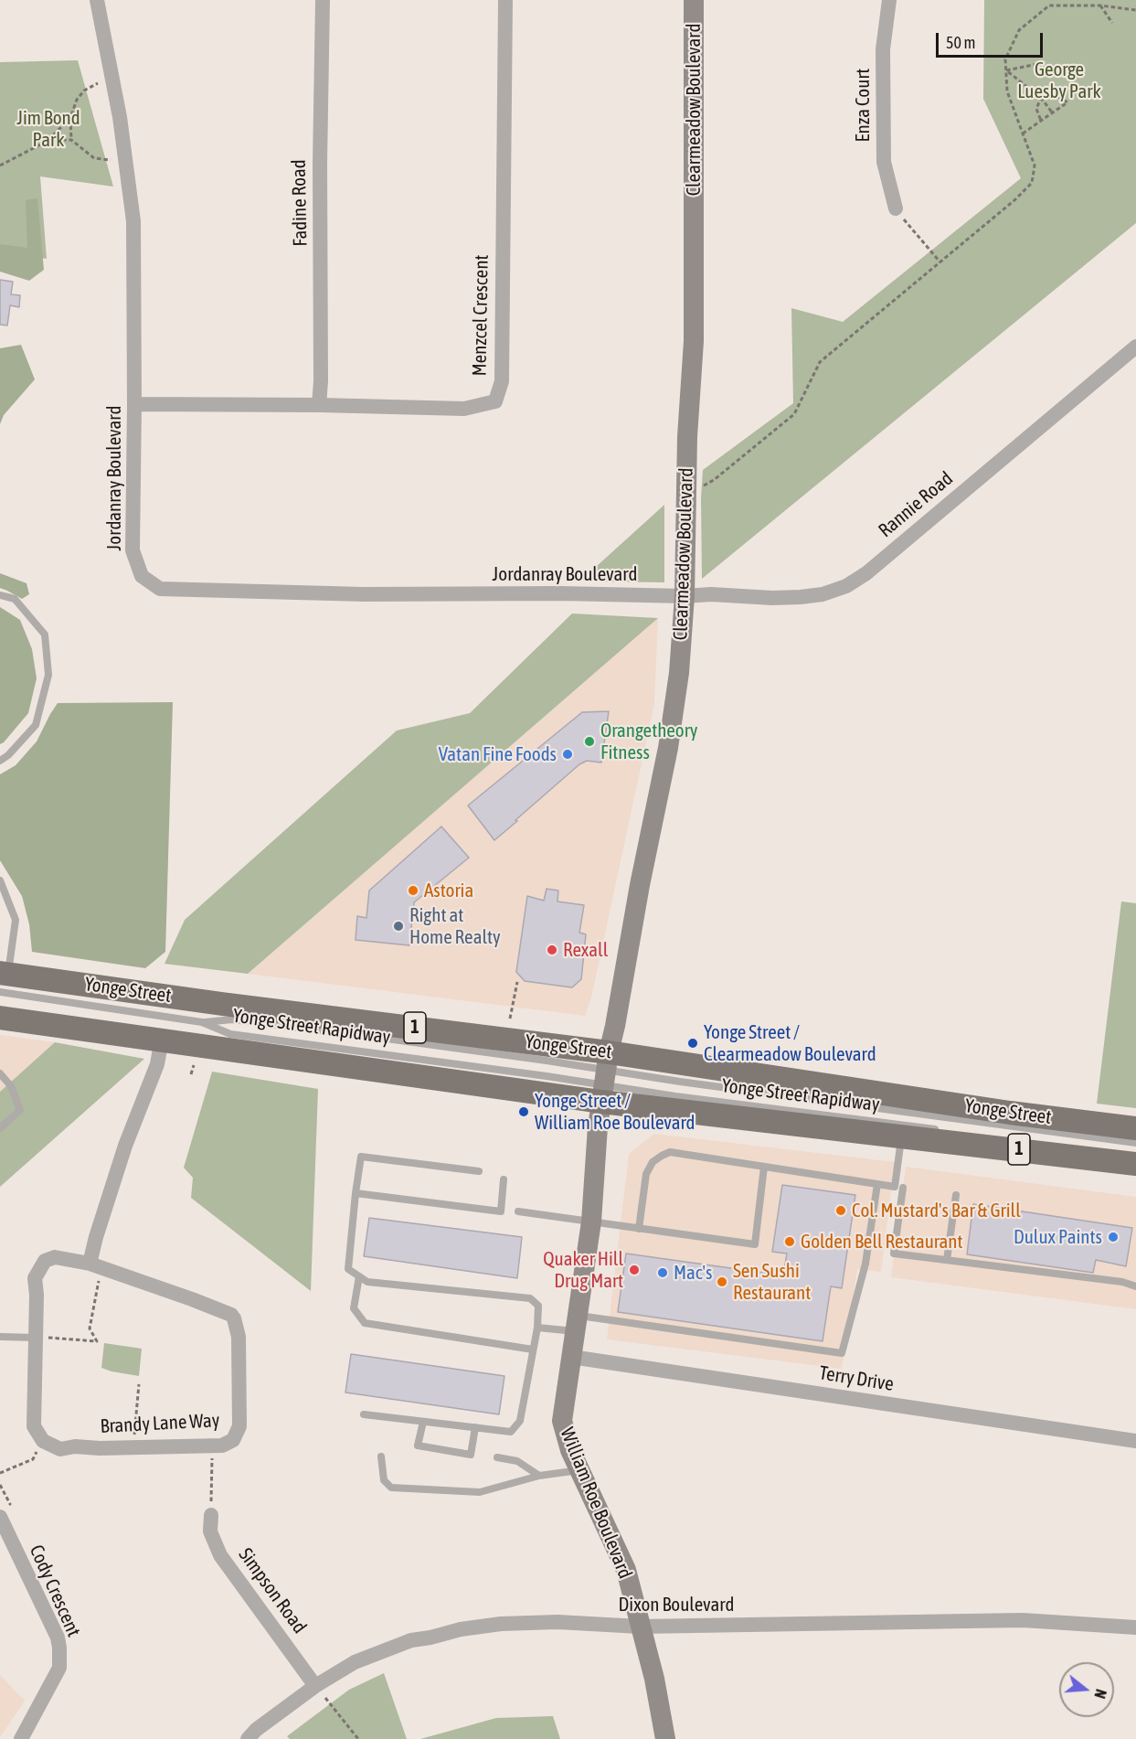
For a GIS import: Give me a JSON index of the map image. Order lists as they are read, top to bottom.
{
  "streets": {
    "main road": ["Yonge Street", "1"],
    "street": [
      "Enza Court",
      "Clearmeadow Boulevard",
      "Fadine Road",
      "Menzcel Crescent",
      "Jordanray Boulevard",
      "Rannie Road",
      "Terry Drive",
      "Brandy Lane Way",
      "William Roe Boulevard",
      "Cody Crescent",
      "Simpson Road",
      "Dixon Boulevard"
    ],
    "lane": ["Yonge Street Rapidway"]
  },
  "crossings": [
    ["Clearmeadow Boulevard", "Jordanray Boulevard"],
    ["Clearmeadow Boulevard", "Rannie Road"],
    ["Clearmeadow Boulevard", "Yonge Street"],
    ["Clearmeadow Boulevard", "Yonge Street Rapidway"],
    ["Clearmeadow Boulevard", "William Roe Boulevard"],
    ["Fadine Road", "Menzcel Crescent"],
    ["Menzcel Crescent", "Jordanray Boulevard"],
    ["Jordanray Boulevard", "Rannie Road"],
    ["Yonge Street", "Yonge Street Rapidway"],
    ["Yonge Street", "William Roe Boulevard"],
    ["Yonge Street Rapidway", "William Roe Boulevard"],
    ["Terry Drive", "William Roe Boulevard"],
    ["William Roe Boulevard", "Dixon Boulevard"],
    ["Simpson Road", "Dixon Boulevard"]
  ],
  "parks": ["George Luesby Park", "Jim Bond Park"],
  "places": [
    "Orangetheory Fitness",
    "Vatan Fine Foods",
    "Astoria",
    "Right at Home Realty",
    "Rexall",
    "Yonge Street / Clearmeadow Boulevard",
    "Yonge Street / William Roe Boulevard",
    "Col. Mustard's Bar & Grill",
    "Dulux Paints",
    "Golden Bell Restaurant",
    "Quaker Hill Drug Mart",
    "Mac's",
    "Sen Sushi Restaurant"
  ],
  "scale_bar": "50 m",
  "north": "right"
}
